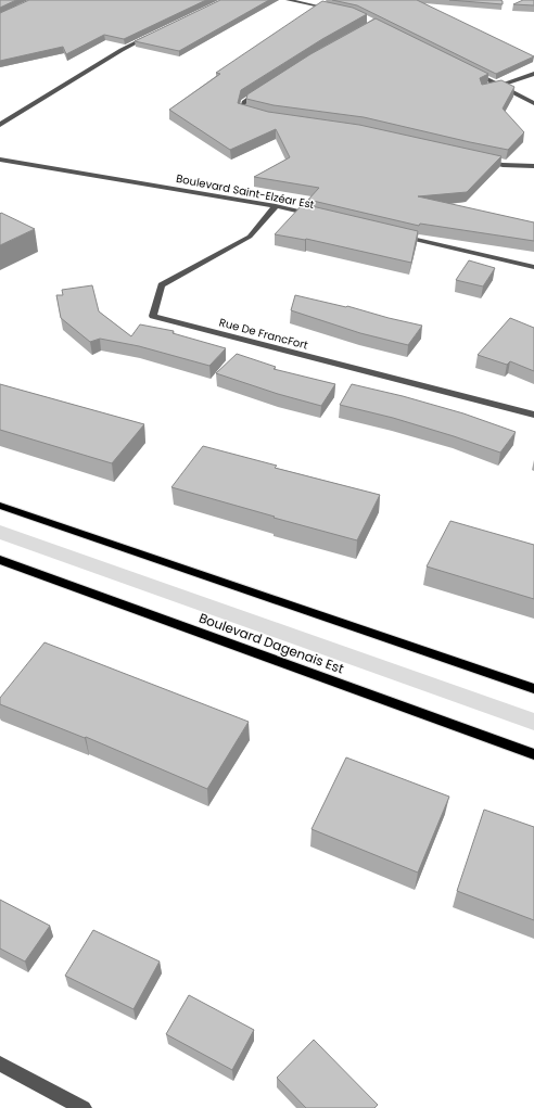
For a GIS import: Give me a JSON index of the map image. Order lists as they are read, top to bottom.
{
  "streets": {
    "main road": ["Boulevard Dagenais Est"],
    "street": ["Boulevard Saint-Elzéar Est", "Rue De FrancFort"]
  },
  "crossings": [
    ["Boulevard Saint-Elzéar Est", "Rue De FrancFort"]
  ]
}
